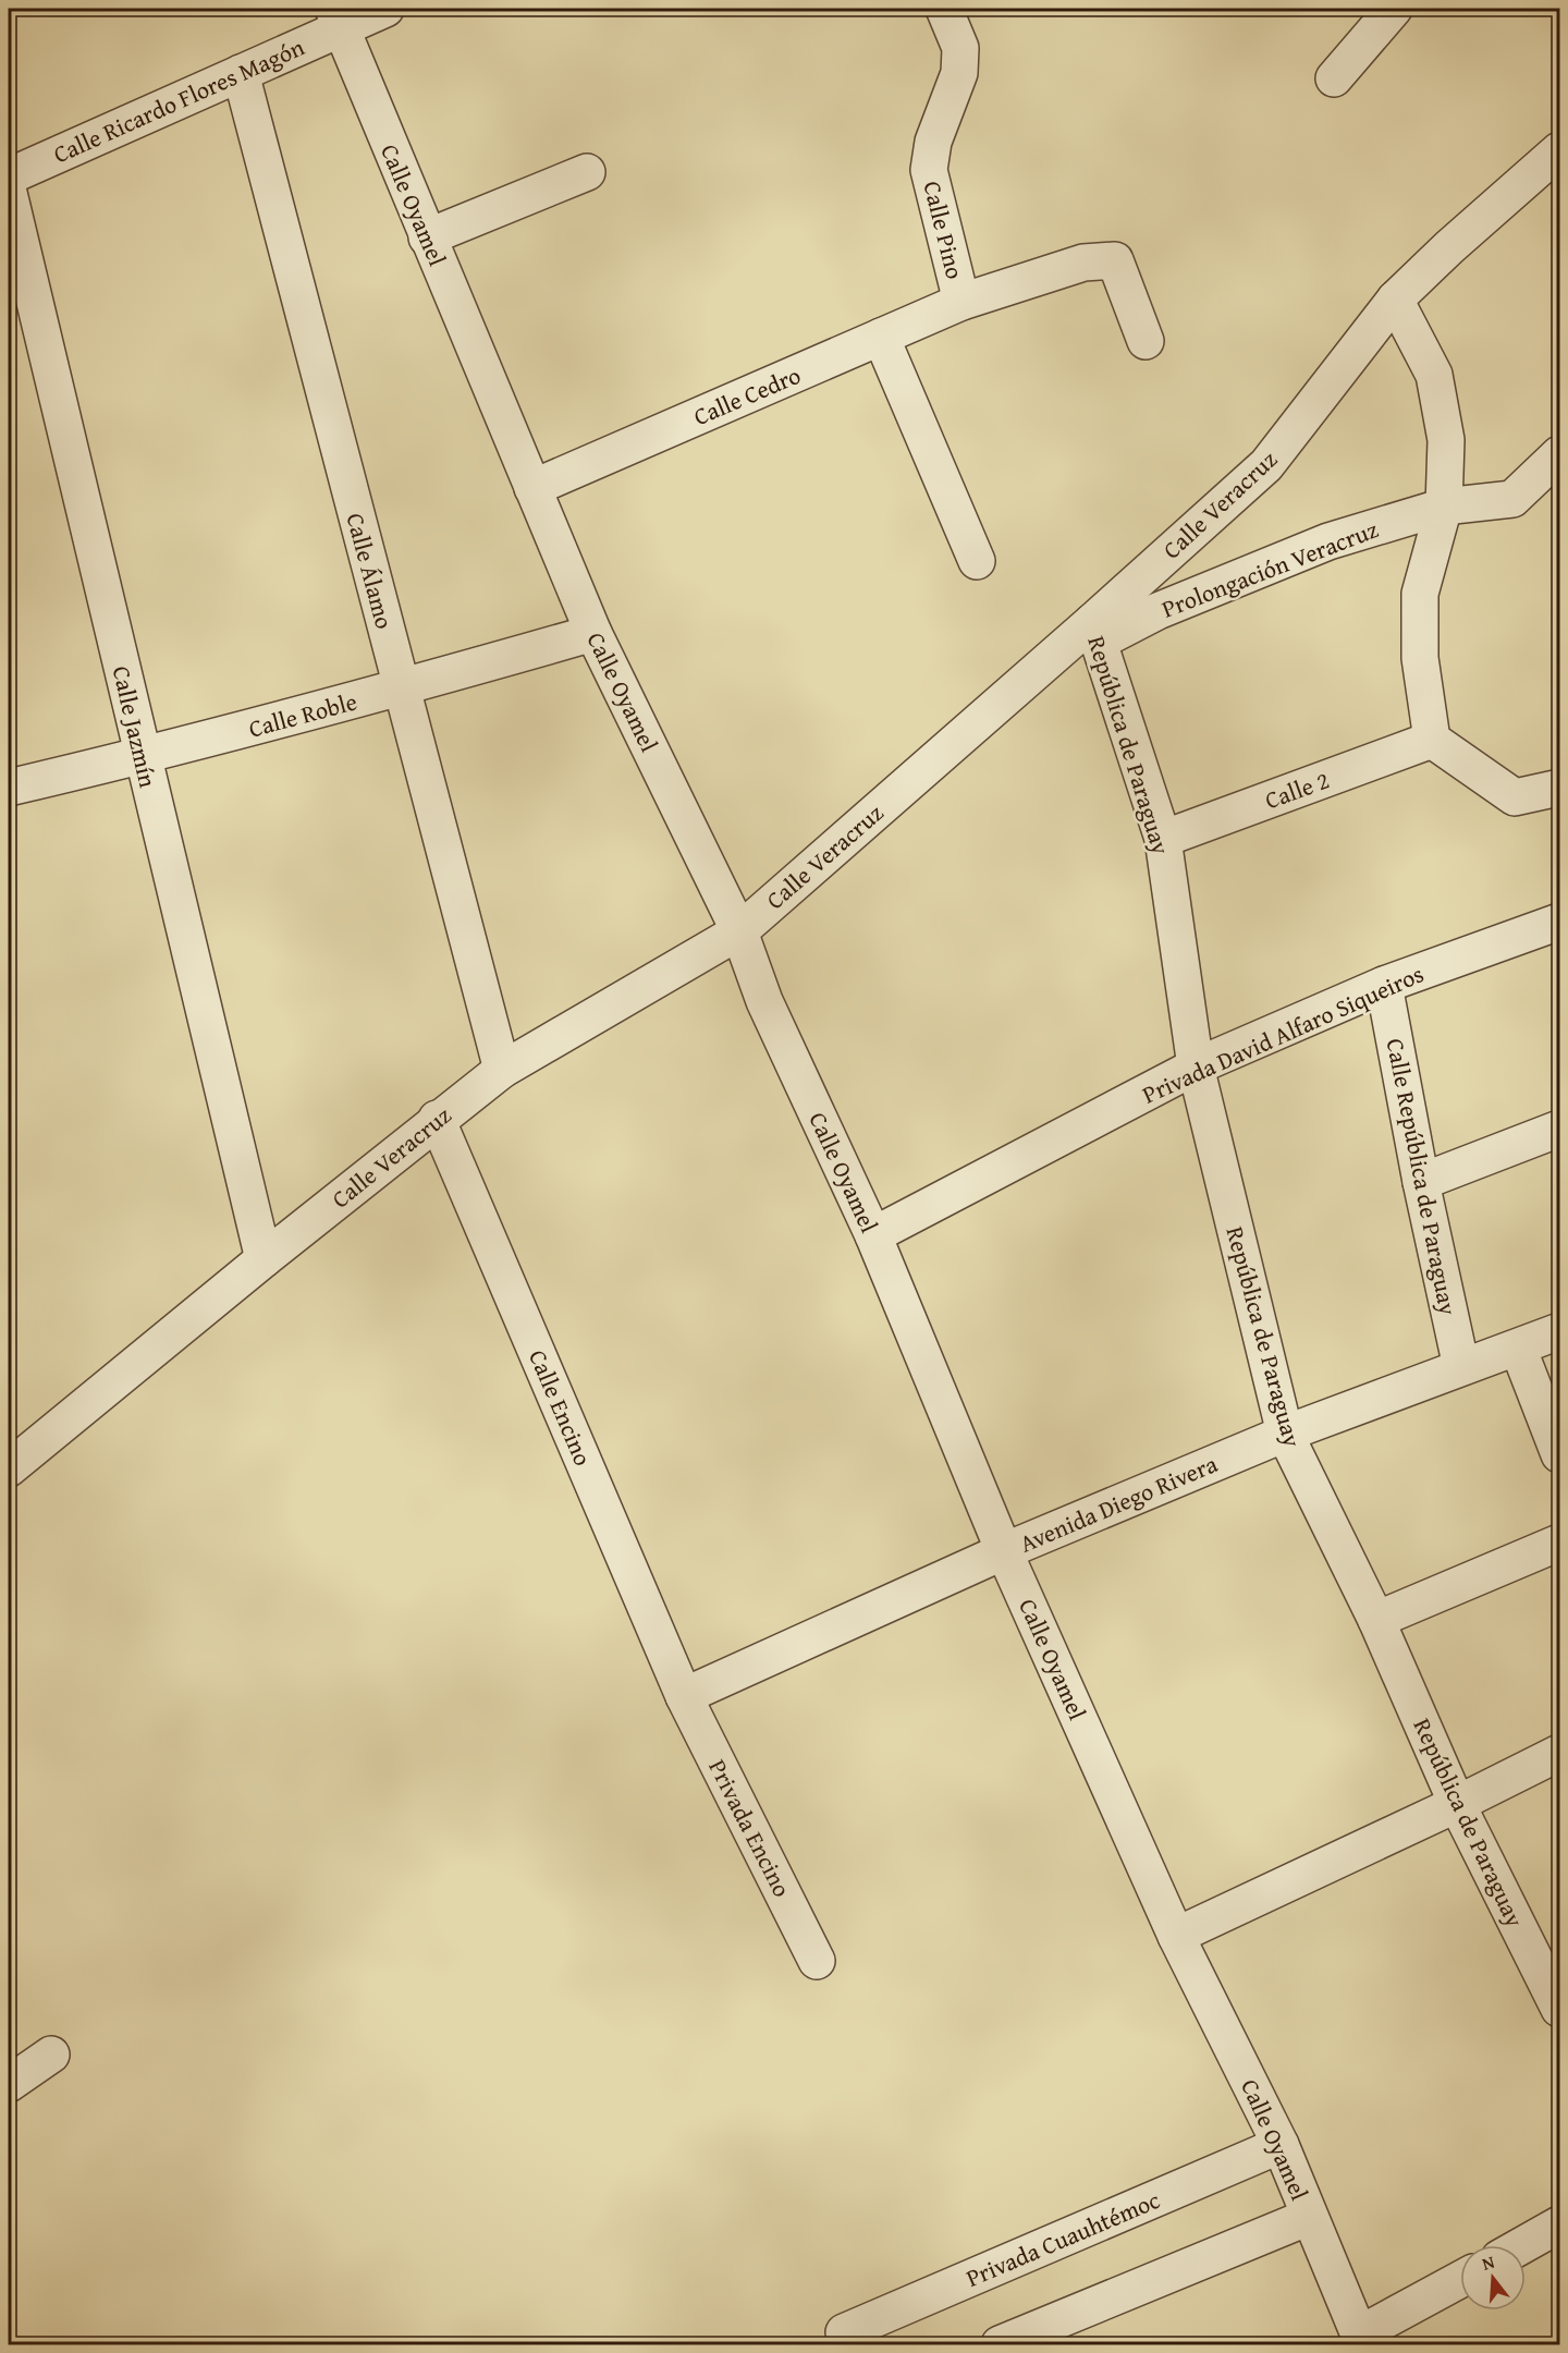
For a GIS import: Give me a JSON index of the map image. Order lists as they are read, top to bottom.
{
  "streets": {
    "street": [
      "Calle Ricardo Flores Magón",
      "Calle Oyamel",
      "Calle Pino",
      "Calle Cedro",
      "Calle Veracruz",
      "Prolongación Veracruz",
      "Calle Álamo",
      "Calle Roble",
      "Calle Jazmín",
      "República de Paraguay",
      "Calle 2",
      "Privada David Alfaro Siqueiros",
      "Calle República de Paraguay",
      "Calle Encino",
      "Avenida Diego Rivera",
      "Privada Encino",
      "Privada Cuauhtémoc"
    ]
  },
  "crossings": [
    ["Calle Ricardo Flores Magón", "Calle Oyamel"],
    ["Calle Ricardo Flores Magón", "Calle Álamo"],
    ["Calle Oyamel", "Calle Cedro"],
    ["Calle Oyamel", "Calle Veracruz"],
    ["Calle Oyamel", "Calle Roble"],
    ["Calle Oyamel", "Privada David Alfaro Siqueiros"],
    ["Calle Oyamel", "Avenida Diego Rivera"],
    ["Calle Oyamel", "Privada Cuauhtémoc"],
    ["Calle Pino", "Calle Cedro"],
    ["Calle Veracruz", "Prolongación Veracruz"],
    ["Calle Veracruz", "Calle Álamo"],
    ["Calle Veracruz", "Calle Jazmín"],
    ["Calle Veracruz", "República de Paraguay"],
    ["Calle Veracruz", "Calle Encino"],
    ["Prolongación Veracruz", "República de Paraguay"],
    ["Calle Álamo", "Calle Roble"],
    ["Calle Roble", "Calle Jazmín"],
    ["República de Paraguay", "Calle 2"],
    ["República de Paraguay", "Privada David Alfaro Siqueiros"],
    ["República de Paraguay", "Avenida Diego Rivera"],
    ["Privada David Alfaro Siqueiros", "Calle República de Paraguay"],
    ["Calle República de Paraguay", "Avenida Diego Rivera"],
    ["Calle Encino", "Avenida Diego Rivera"],
    ["Calle Encino", "Privada Encino"],
    ["Avenida Diego Rivera", "Privada Encino"]
  ],
  "north": "top"
}
